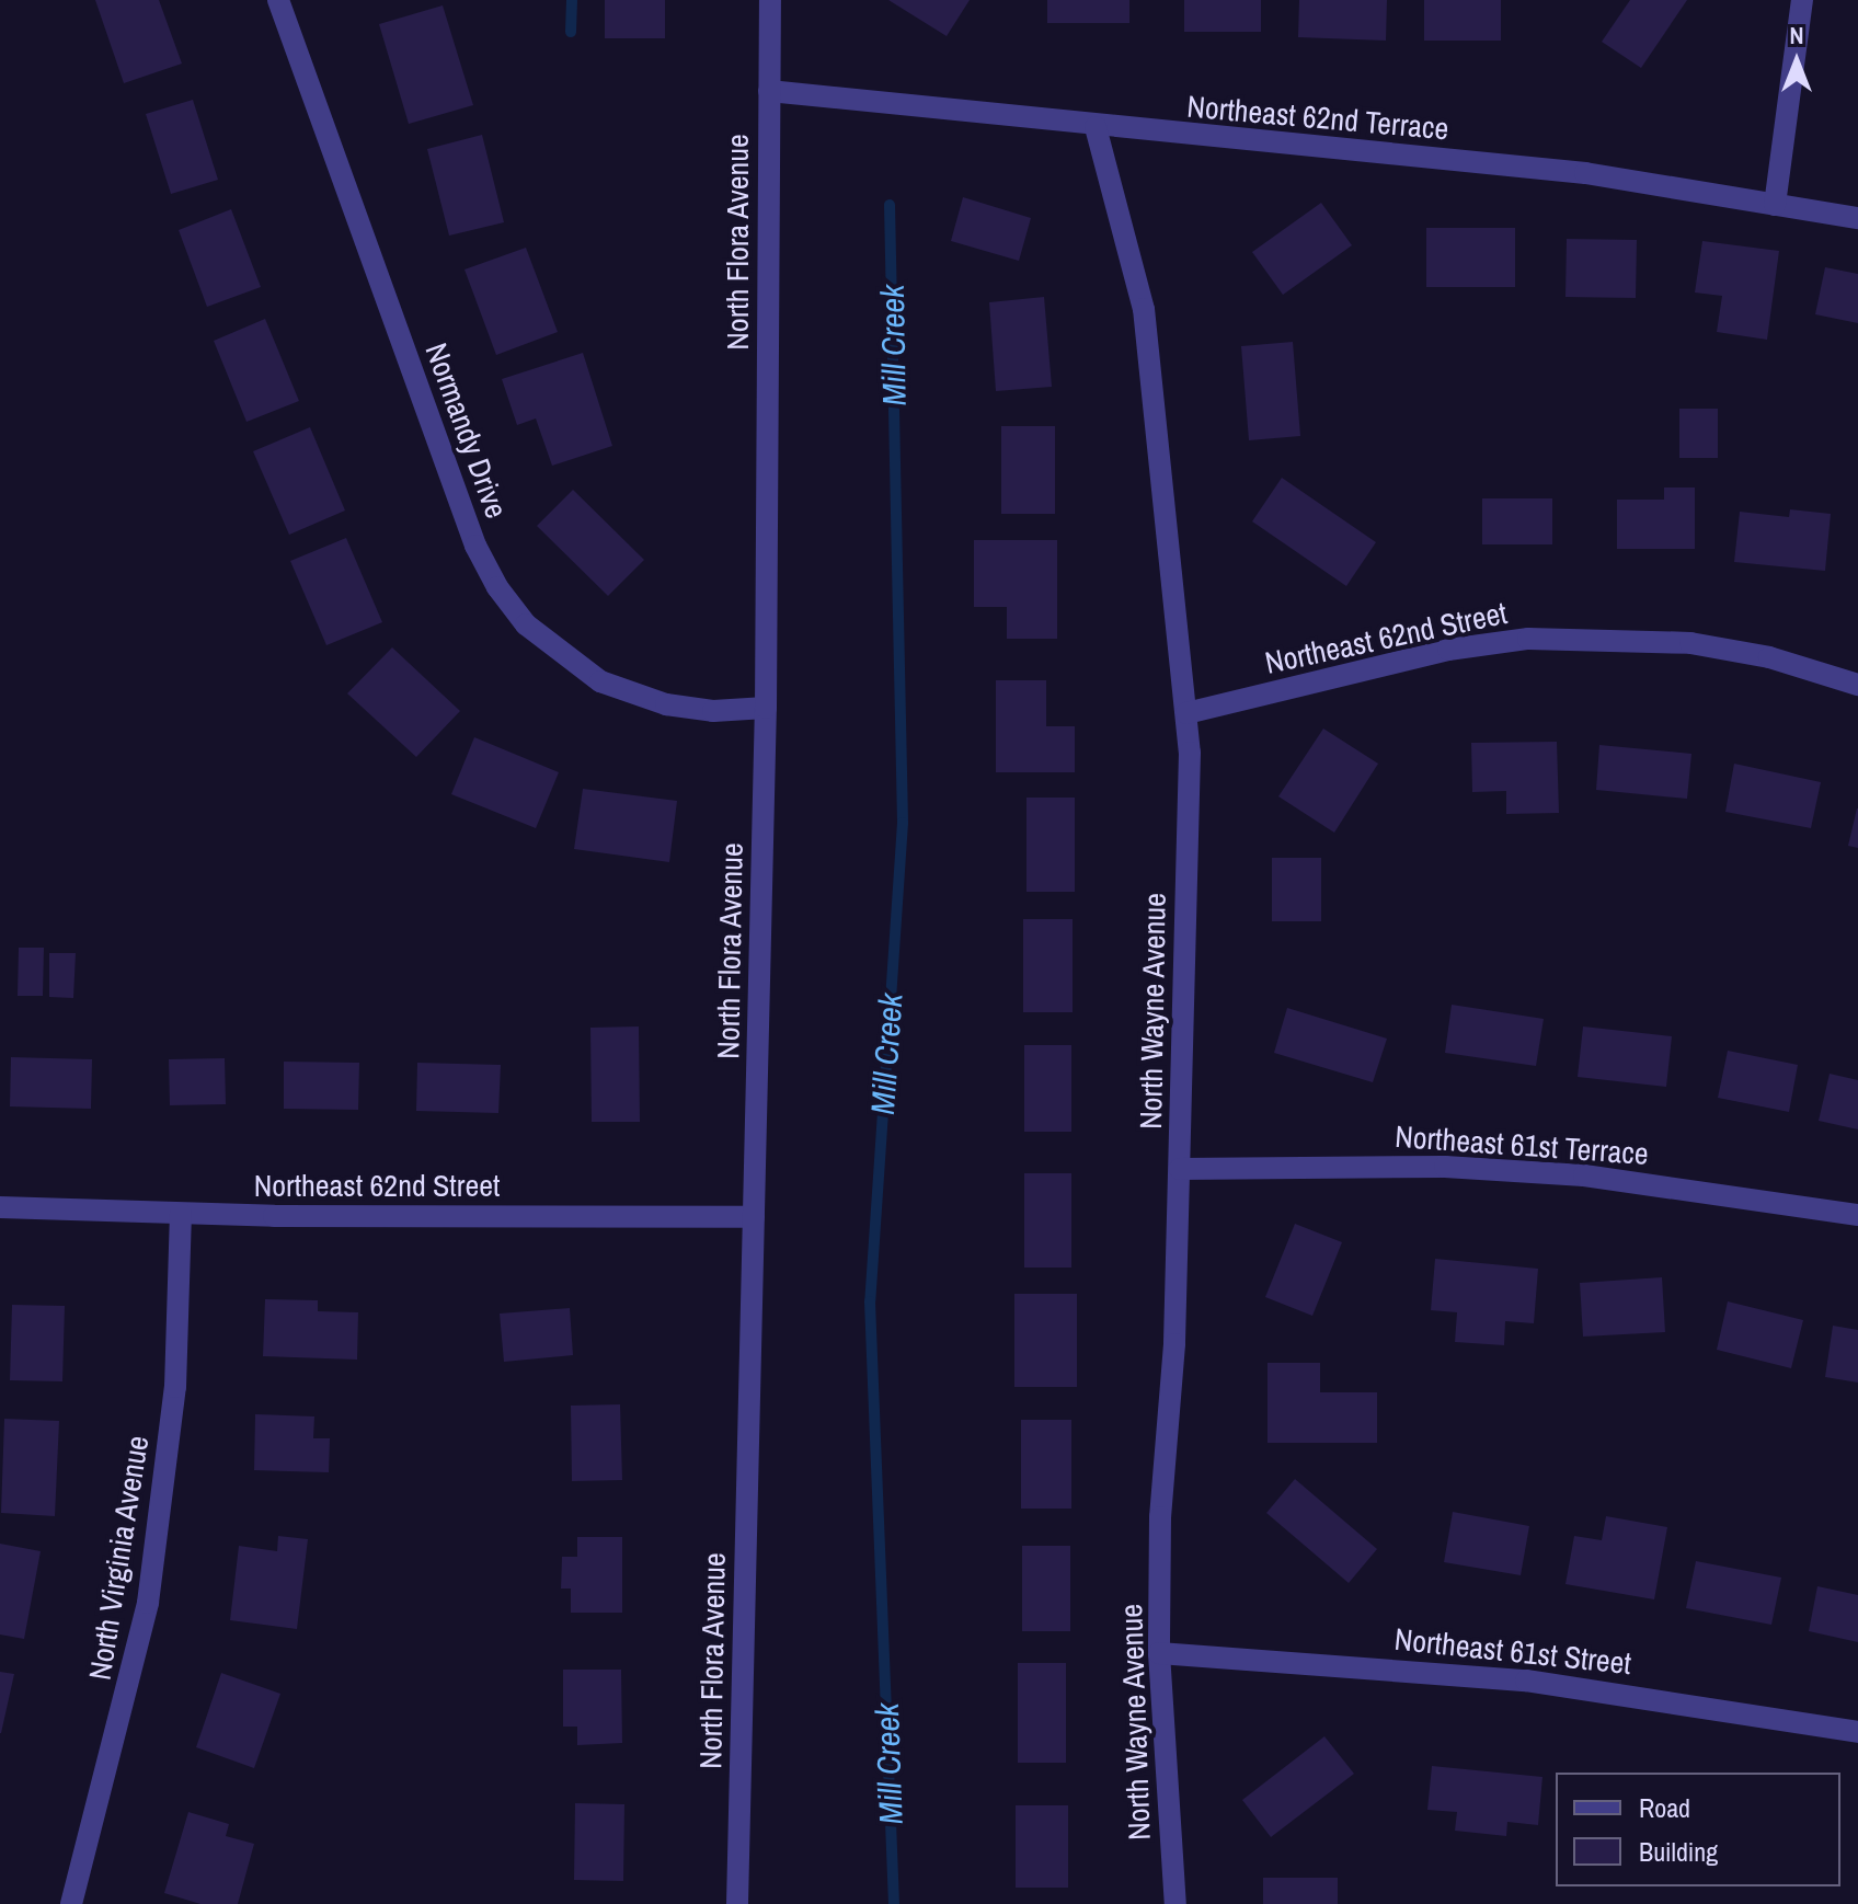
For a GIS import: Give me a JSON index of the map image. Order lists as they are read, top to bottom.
{
  "streets": {
    "street": [
      "Northeast 62nd Terrace",
      "North Flora Avenue",
      "Normandy Drive",
      "Northeast 62nd Street",
      "North Wayne Avenue",
      "Northeast 61st Terrace",
      "North Virginia Avenue",
      "Northeast 61st Street"
    ]
  },
  "crossings": [
    ["Northeast 62nd Terrace", "North Flora Avenue"],
    ["Northeast 62nd Terrace", "North Wayne Avenue"],
    ["North Flora Avenue", "Normandy Drive"],
    ["North Flora Avenue", "Northeast 62nd Street"],
    ["Northeast 62nd Street", "North Wayne Avenue"],
    ["Northeast 62nd Street", "North Virginia Avenue"],
    ["North Wayne Avenue", "Northeast 61st Terrace"],
    ["North Wayne Avenue", "Northeast 61st Street"]
  ],
  "water": ["Mill Creek"],
  "legend": ["Road", "Building"],
  "north": "top"
}
